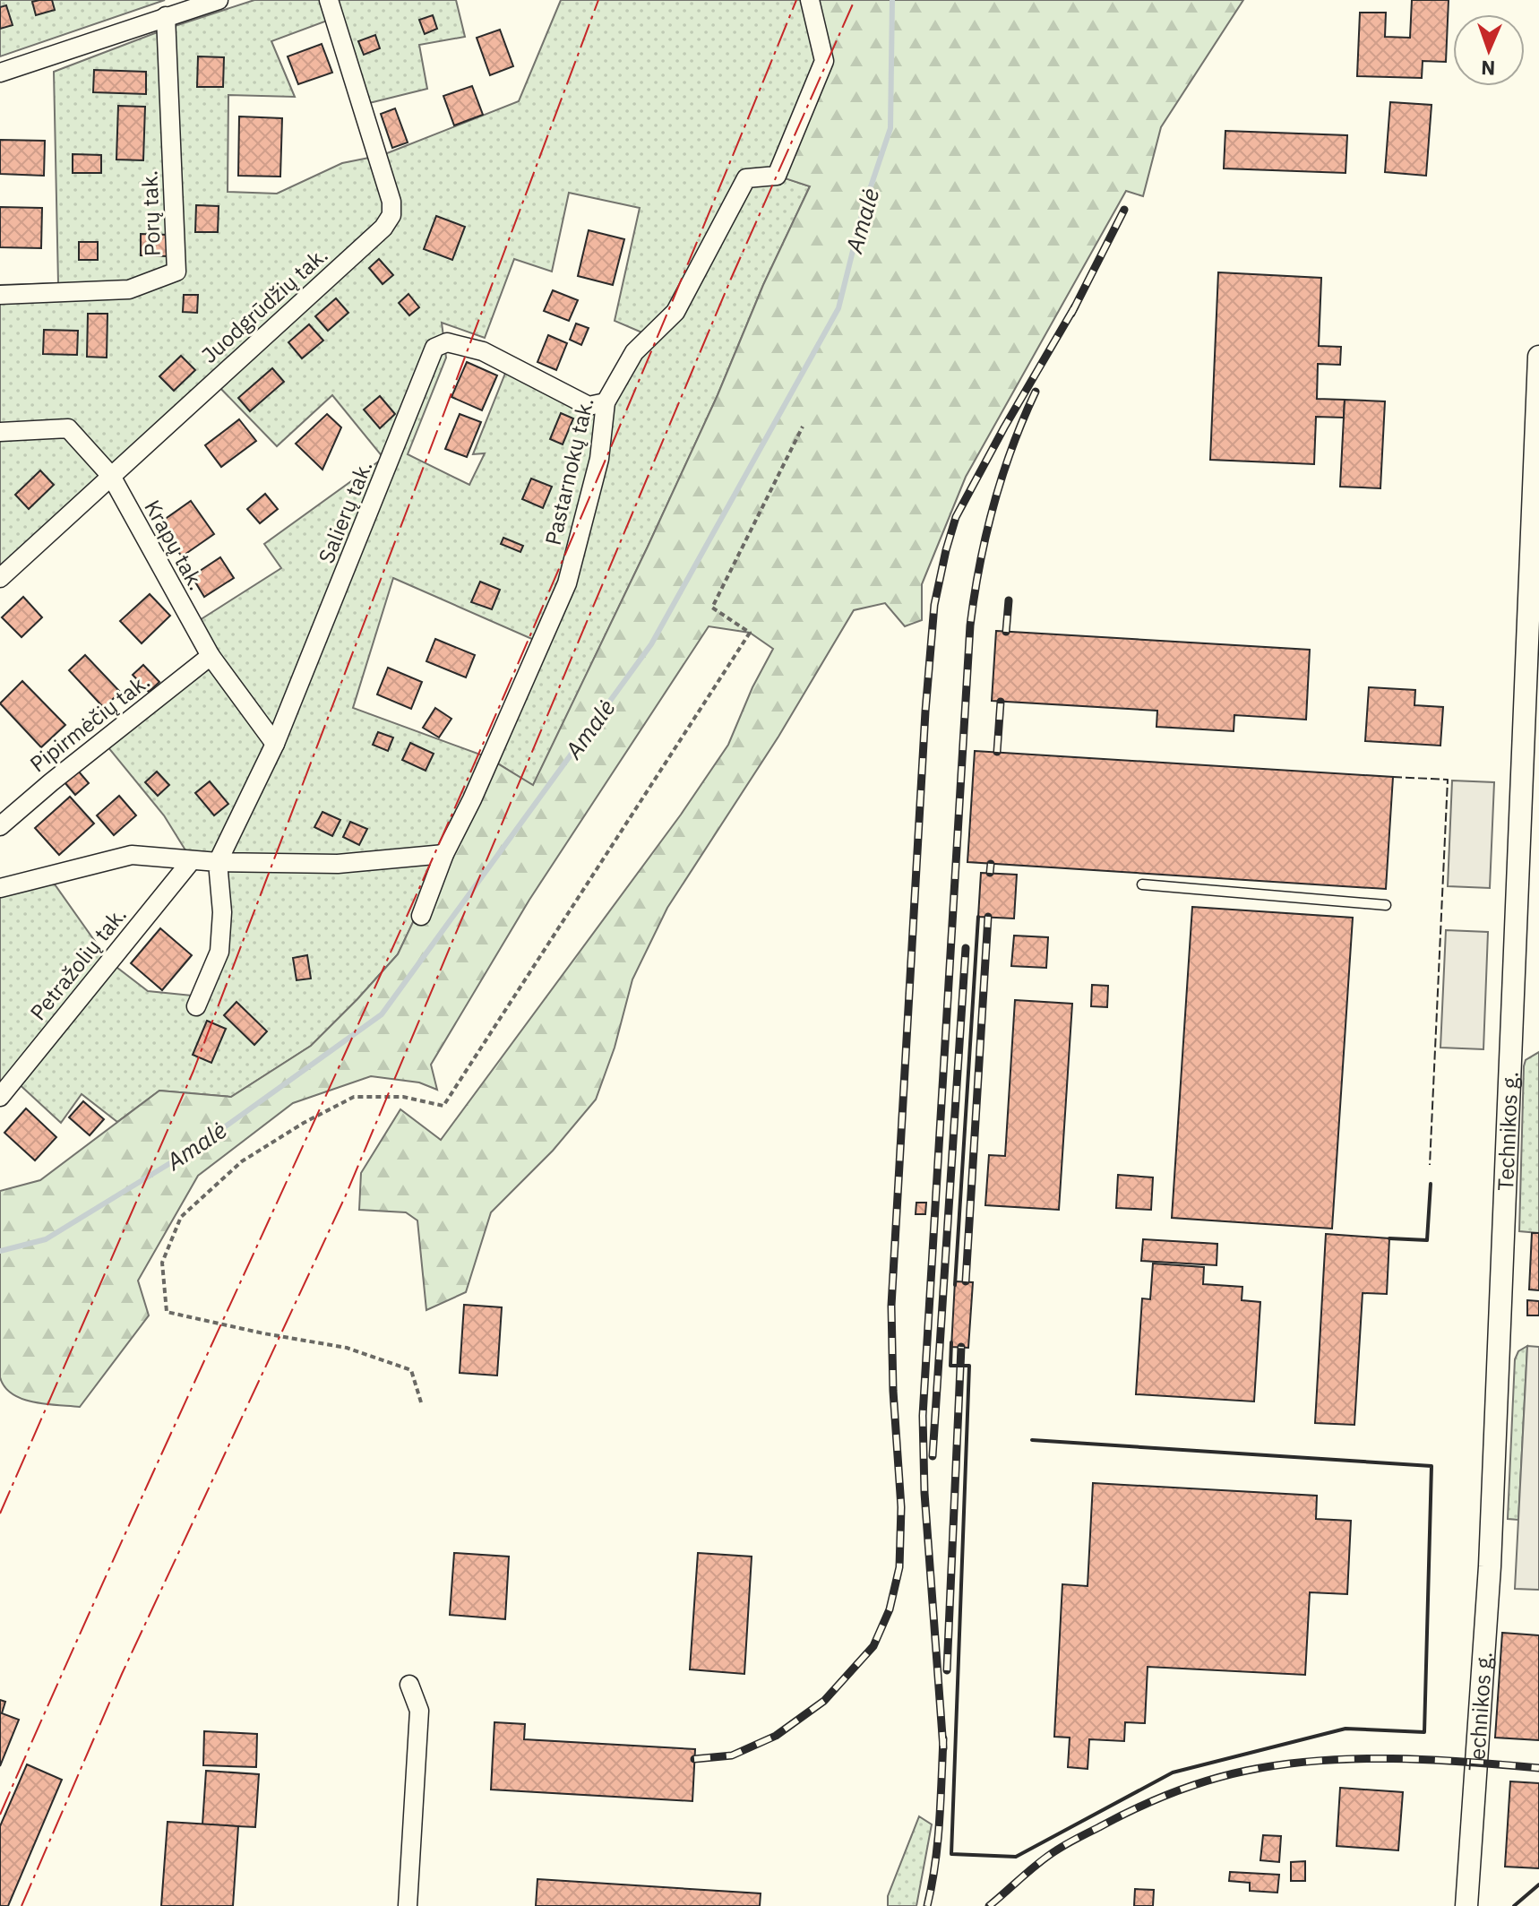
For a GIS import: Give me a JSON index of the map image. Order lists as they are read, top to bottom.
{
  "streets": {
    "street": [
      "Porų tak.",
      "Juodgrūdžių tak.",
      "Pastarnokų tak.",
      "Salierų tak.",
      "Krapų tak.",
      "Pipirmėčių tak.",
      "Petražolių tak.",
      "Technikos g."
    ]
  },
  "crossings": [
    ["Juodgrūdžių tak.", "Krapų tak."],
    ["Pastarnokų tak.", "Salierų tak."],
    ["Salierų tak.", "Krapų tak."],
    ["Krapų tak.", "Pipirmėčių tak."]
  ],
  "water": ["Amalė"],
  "north": "bottom"
}
